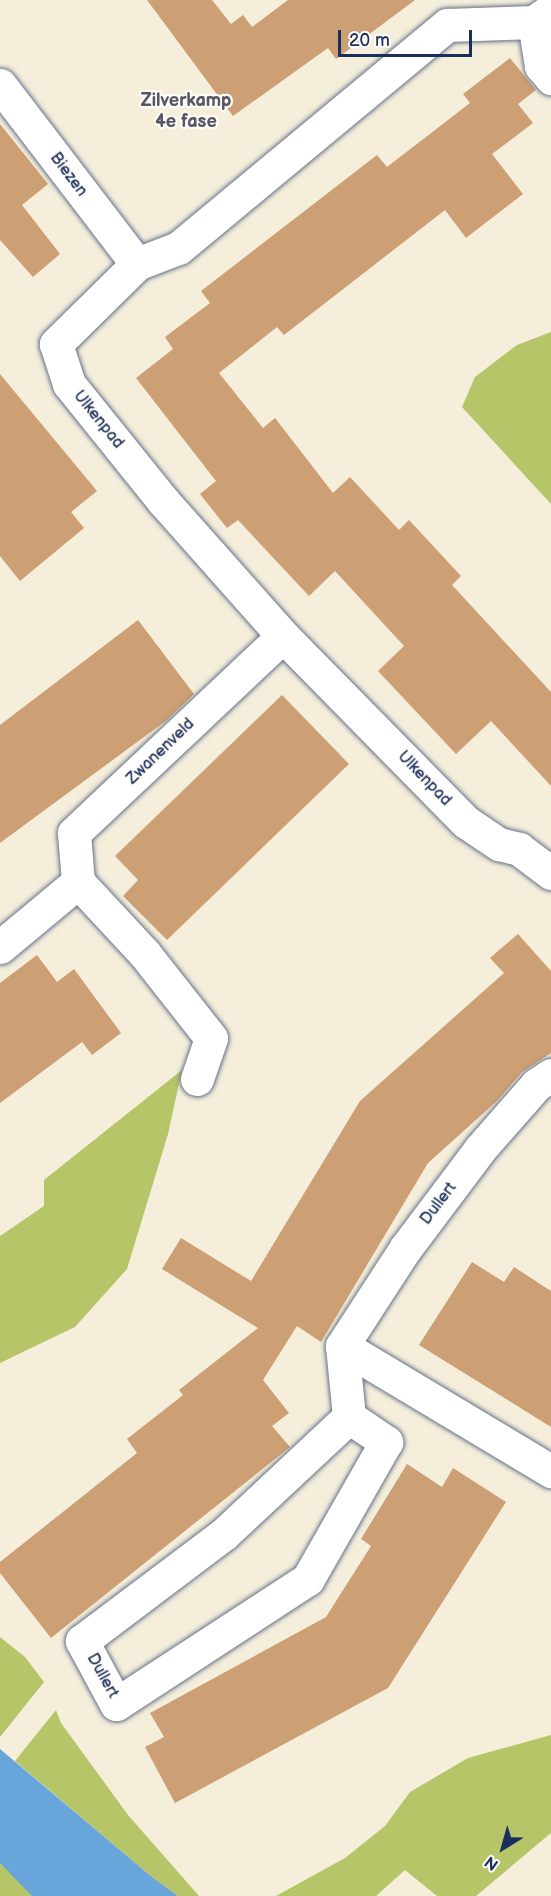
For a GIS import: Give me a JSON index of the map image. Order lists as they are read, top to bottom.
{
  "streets": {
    "street": [
      "Biezen",
      "Ulkenpad",
      "Zwanenveld",
      "Dullert"
    ]
  },
  "crossings": [
    ["Biezen", "Ulkenpad"],
    ["Ulkenpad", "Zwanenveld"]
  ],
  "districts": ["Zilverkamp 4e fase"],
  "scale_bar": "20 m",
  "north": "bottom left"
}
